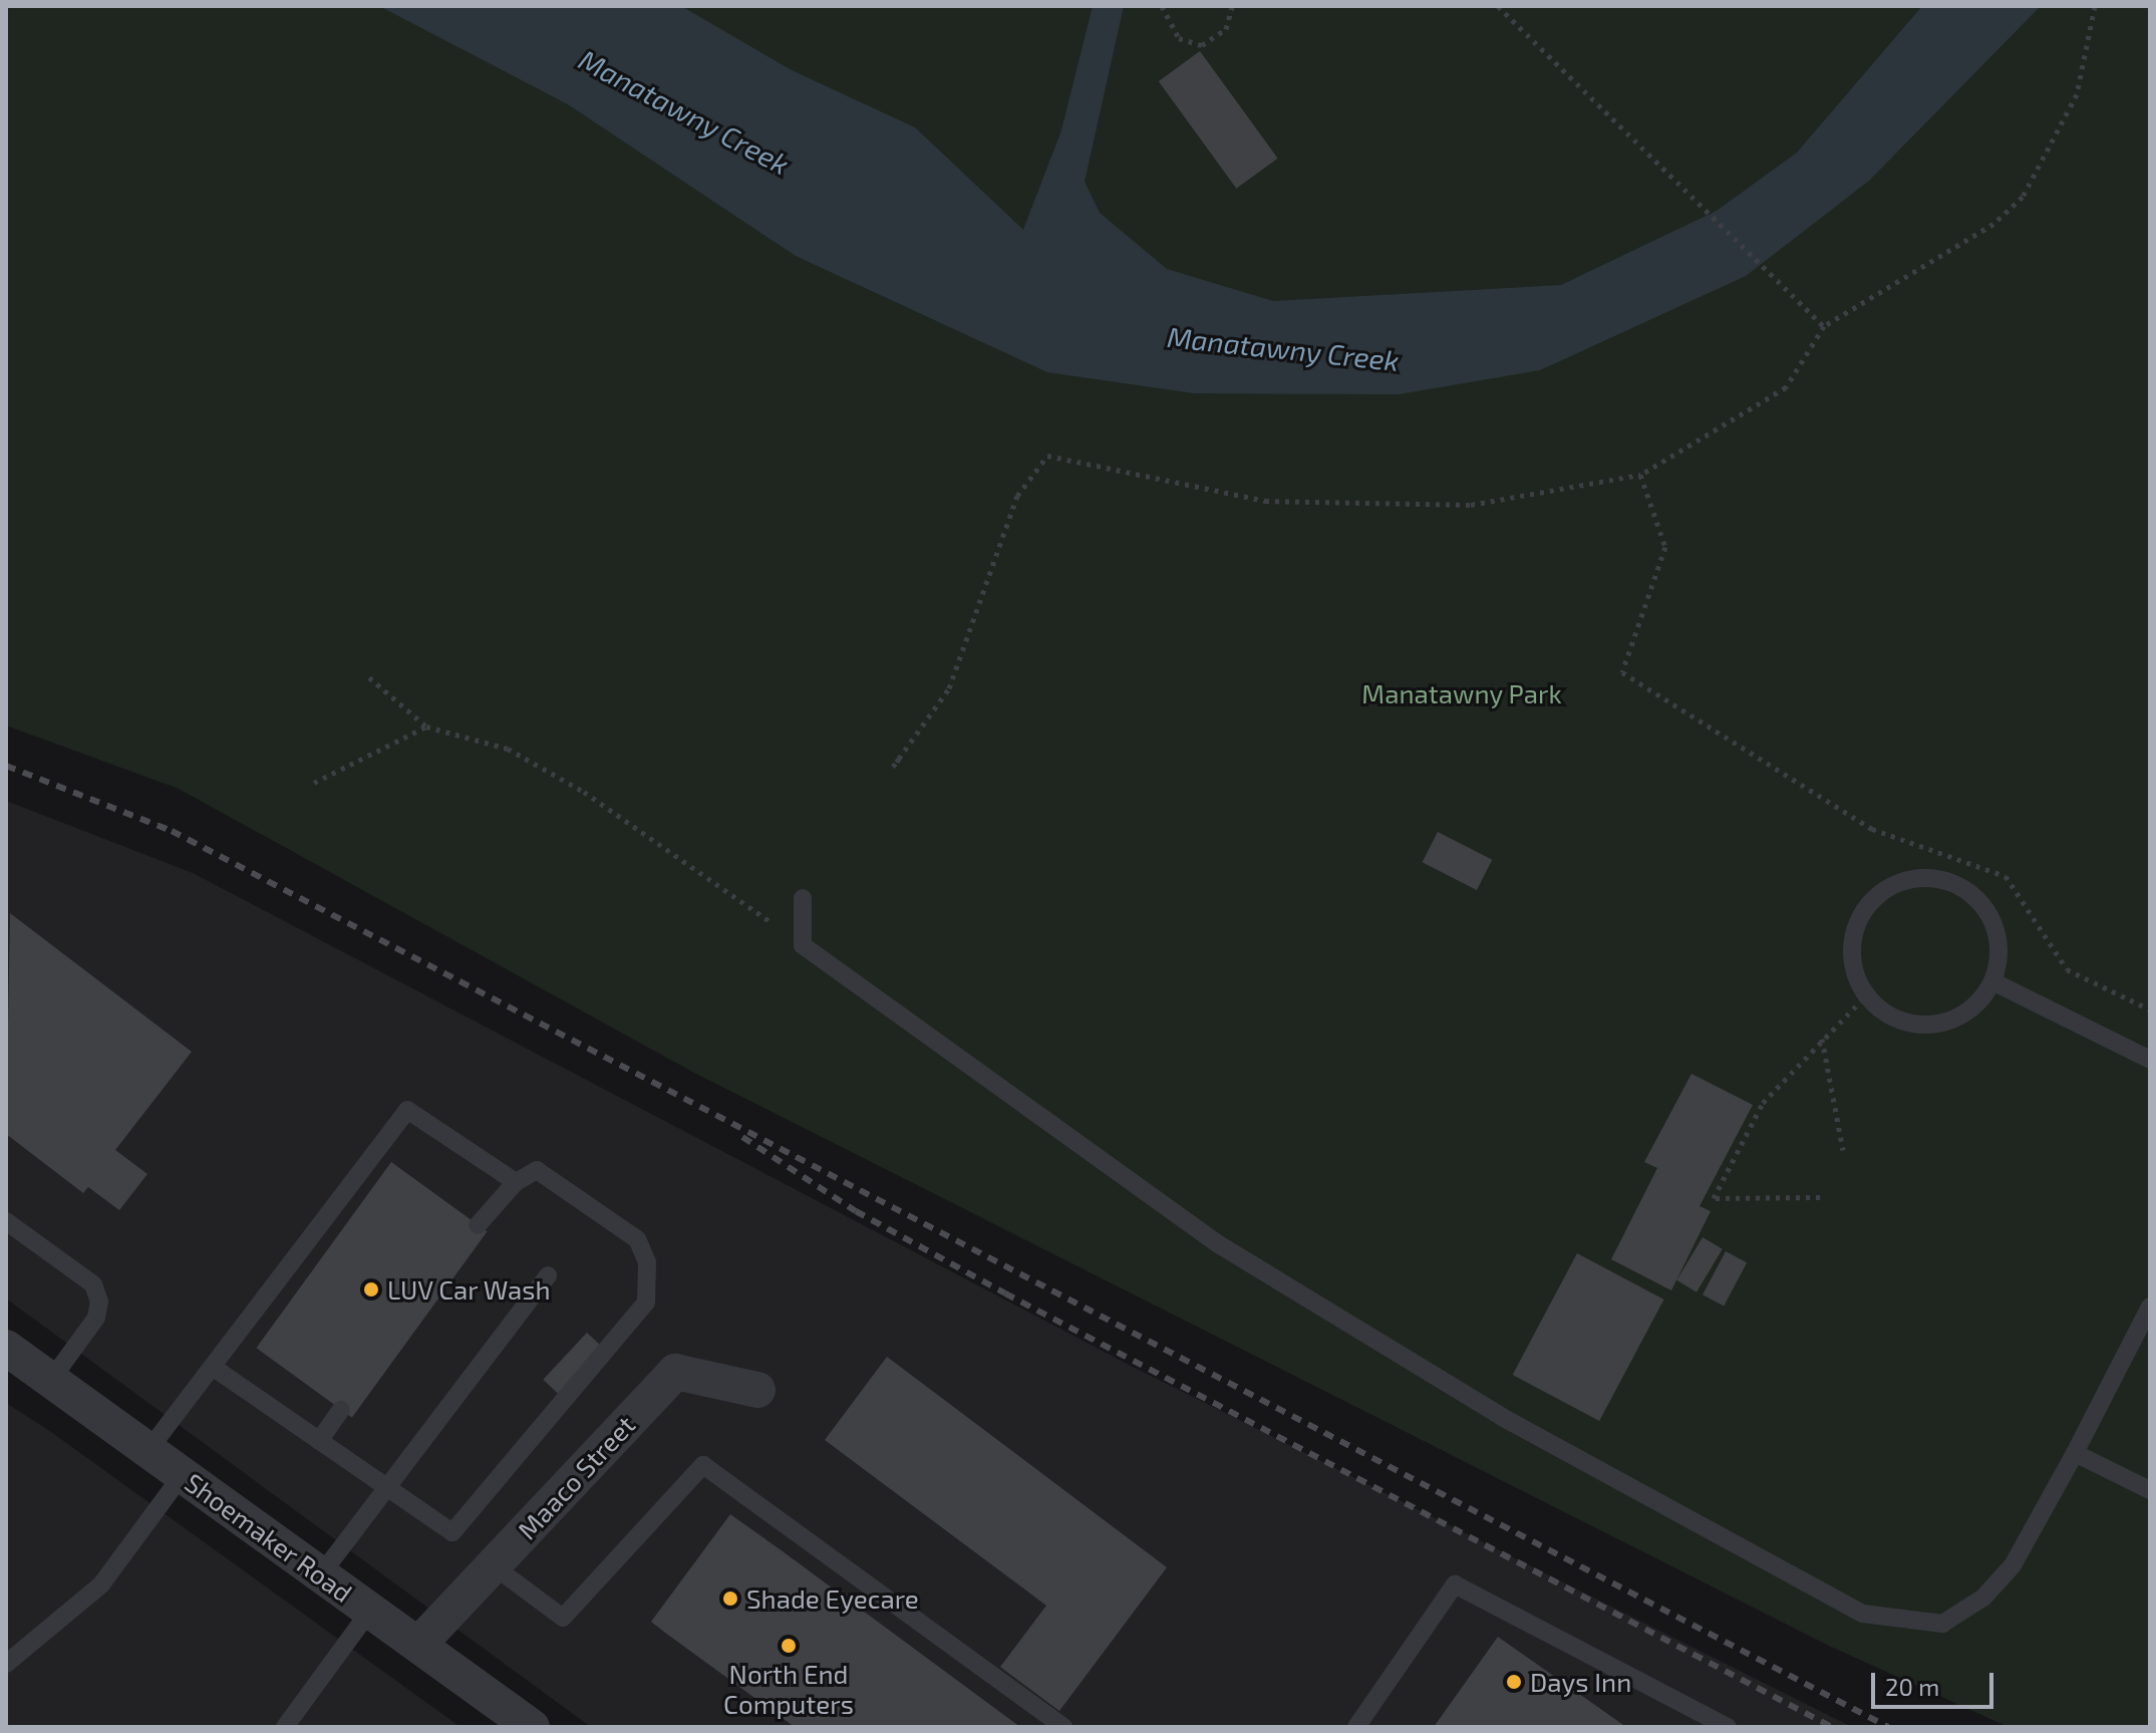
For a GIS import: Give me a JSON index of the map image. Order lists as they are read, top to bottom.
{
  "streets": {
    "street": ["Maaco Street", "Shoemaker Road"]
  },
  "crossings": [
    ["Maaco Street", "Shoemaker Road"]
  ],
  "water": ["Manatawny Creek"],
  "parks": ["Manatawny Park"],
  "places": [
    "LUV Car Wash",
    "Shade Eyecare",
    "North End Computers",
    "Days Inn"
  ],
  "scale_bar": "20 m"
}
